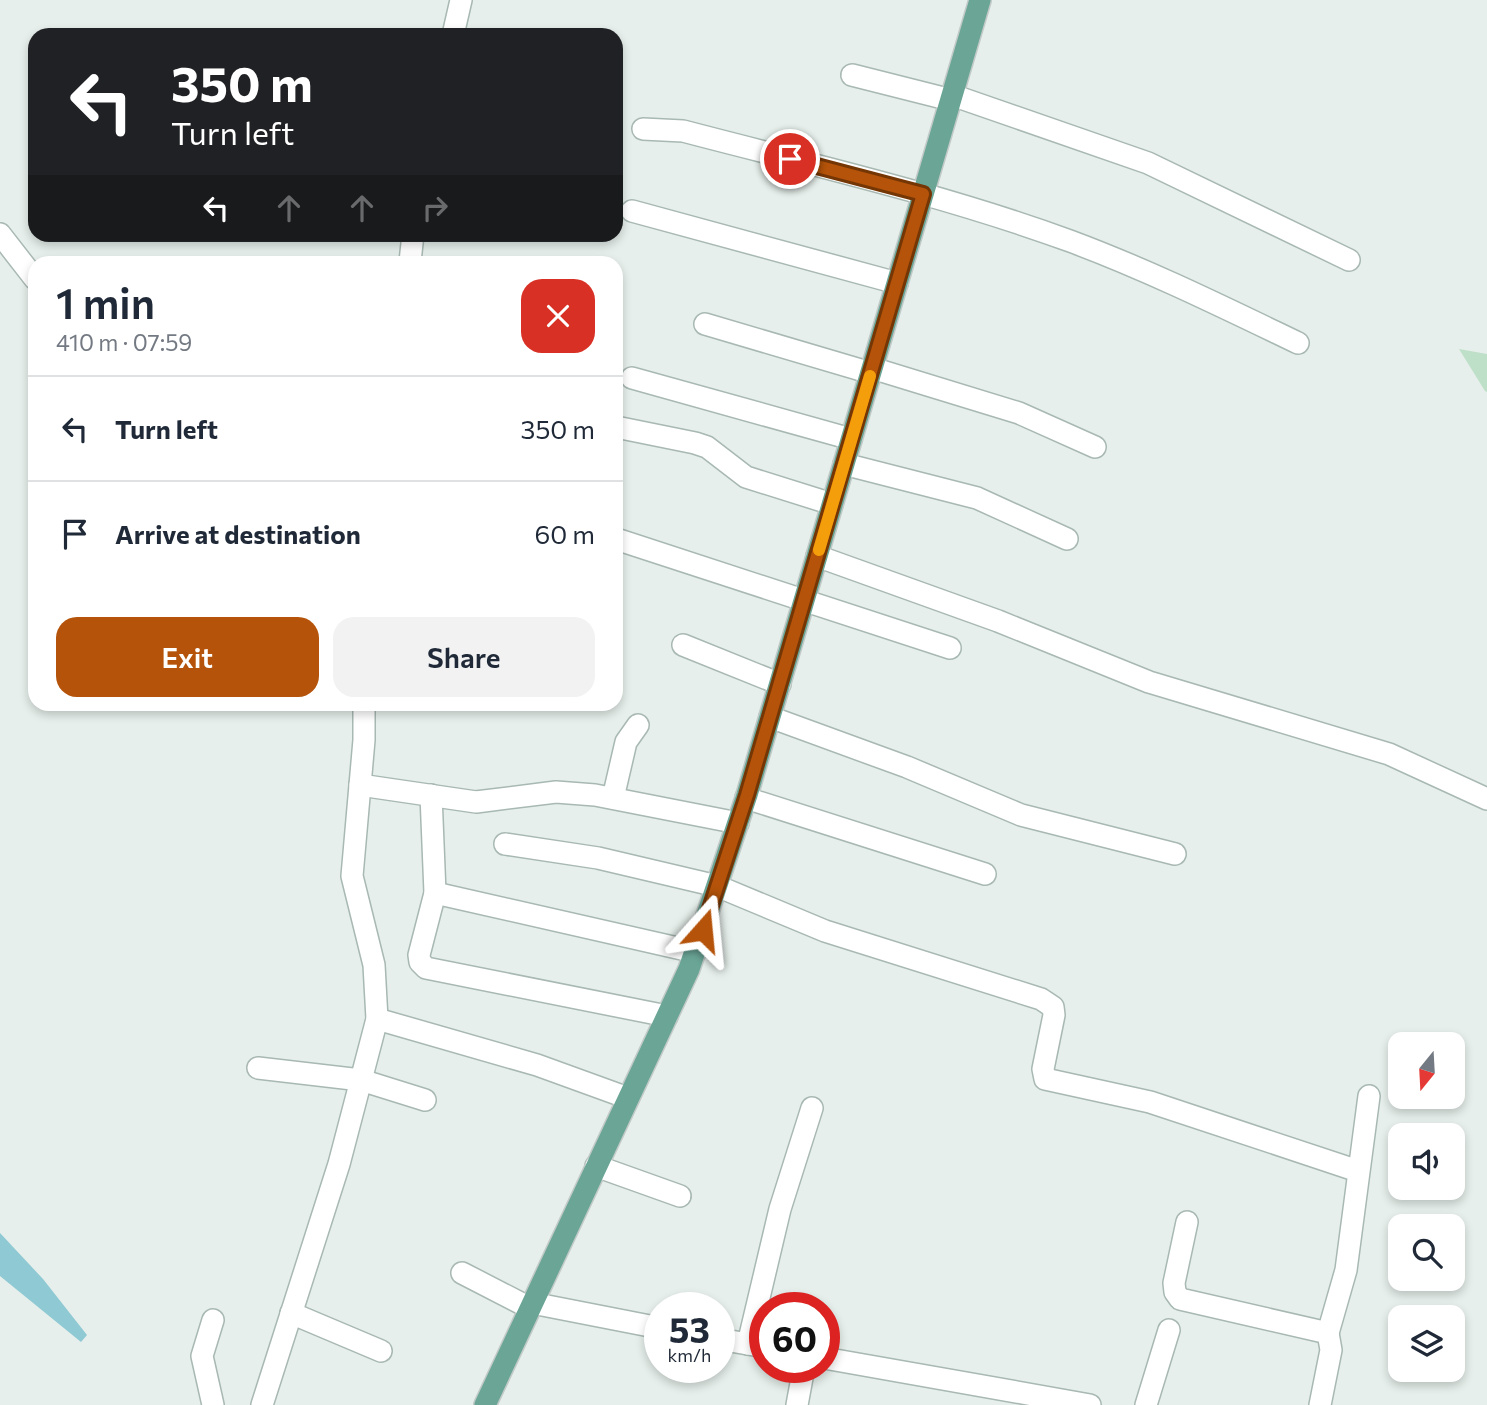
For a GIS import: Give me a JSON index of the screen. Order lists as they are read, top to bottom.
{
  "north": "bottom",
  "page": {
    "turn": ["350 m", "Turn left"],
    "heading": ["1 min", "410 m · 07:59"],
    "list": [
      {
        "name": "Turn left",
        "value": "350 m"
      },
      {
        "name": "Arrive at destination",
        "value": "60 m"
      }
    ],
    "buttons": ["Exit", "Share"],
    "speed": "53 km/h",
    "limit": "60"
  }
}
